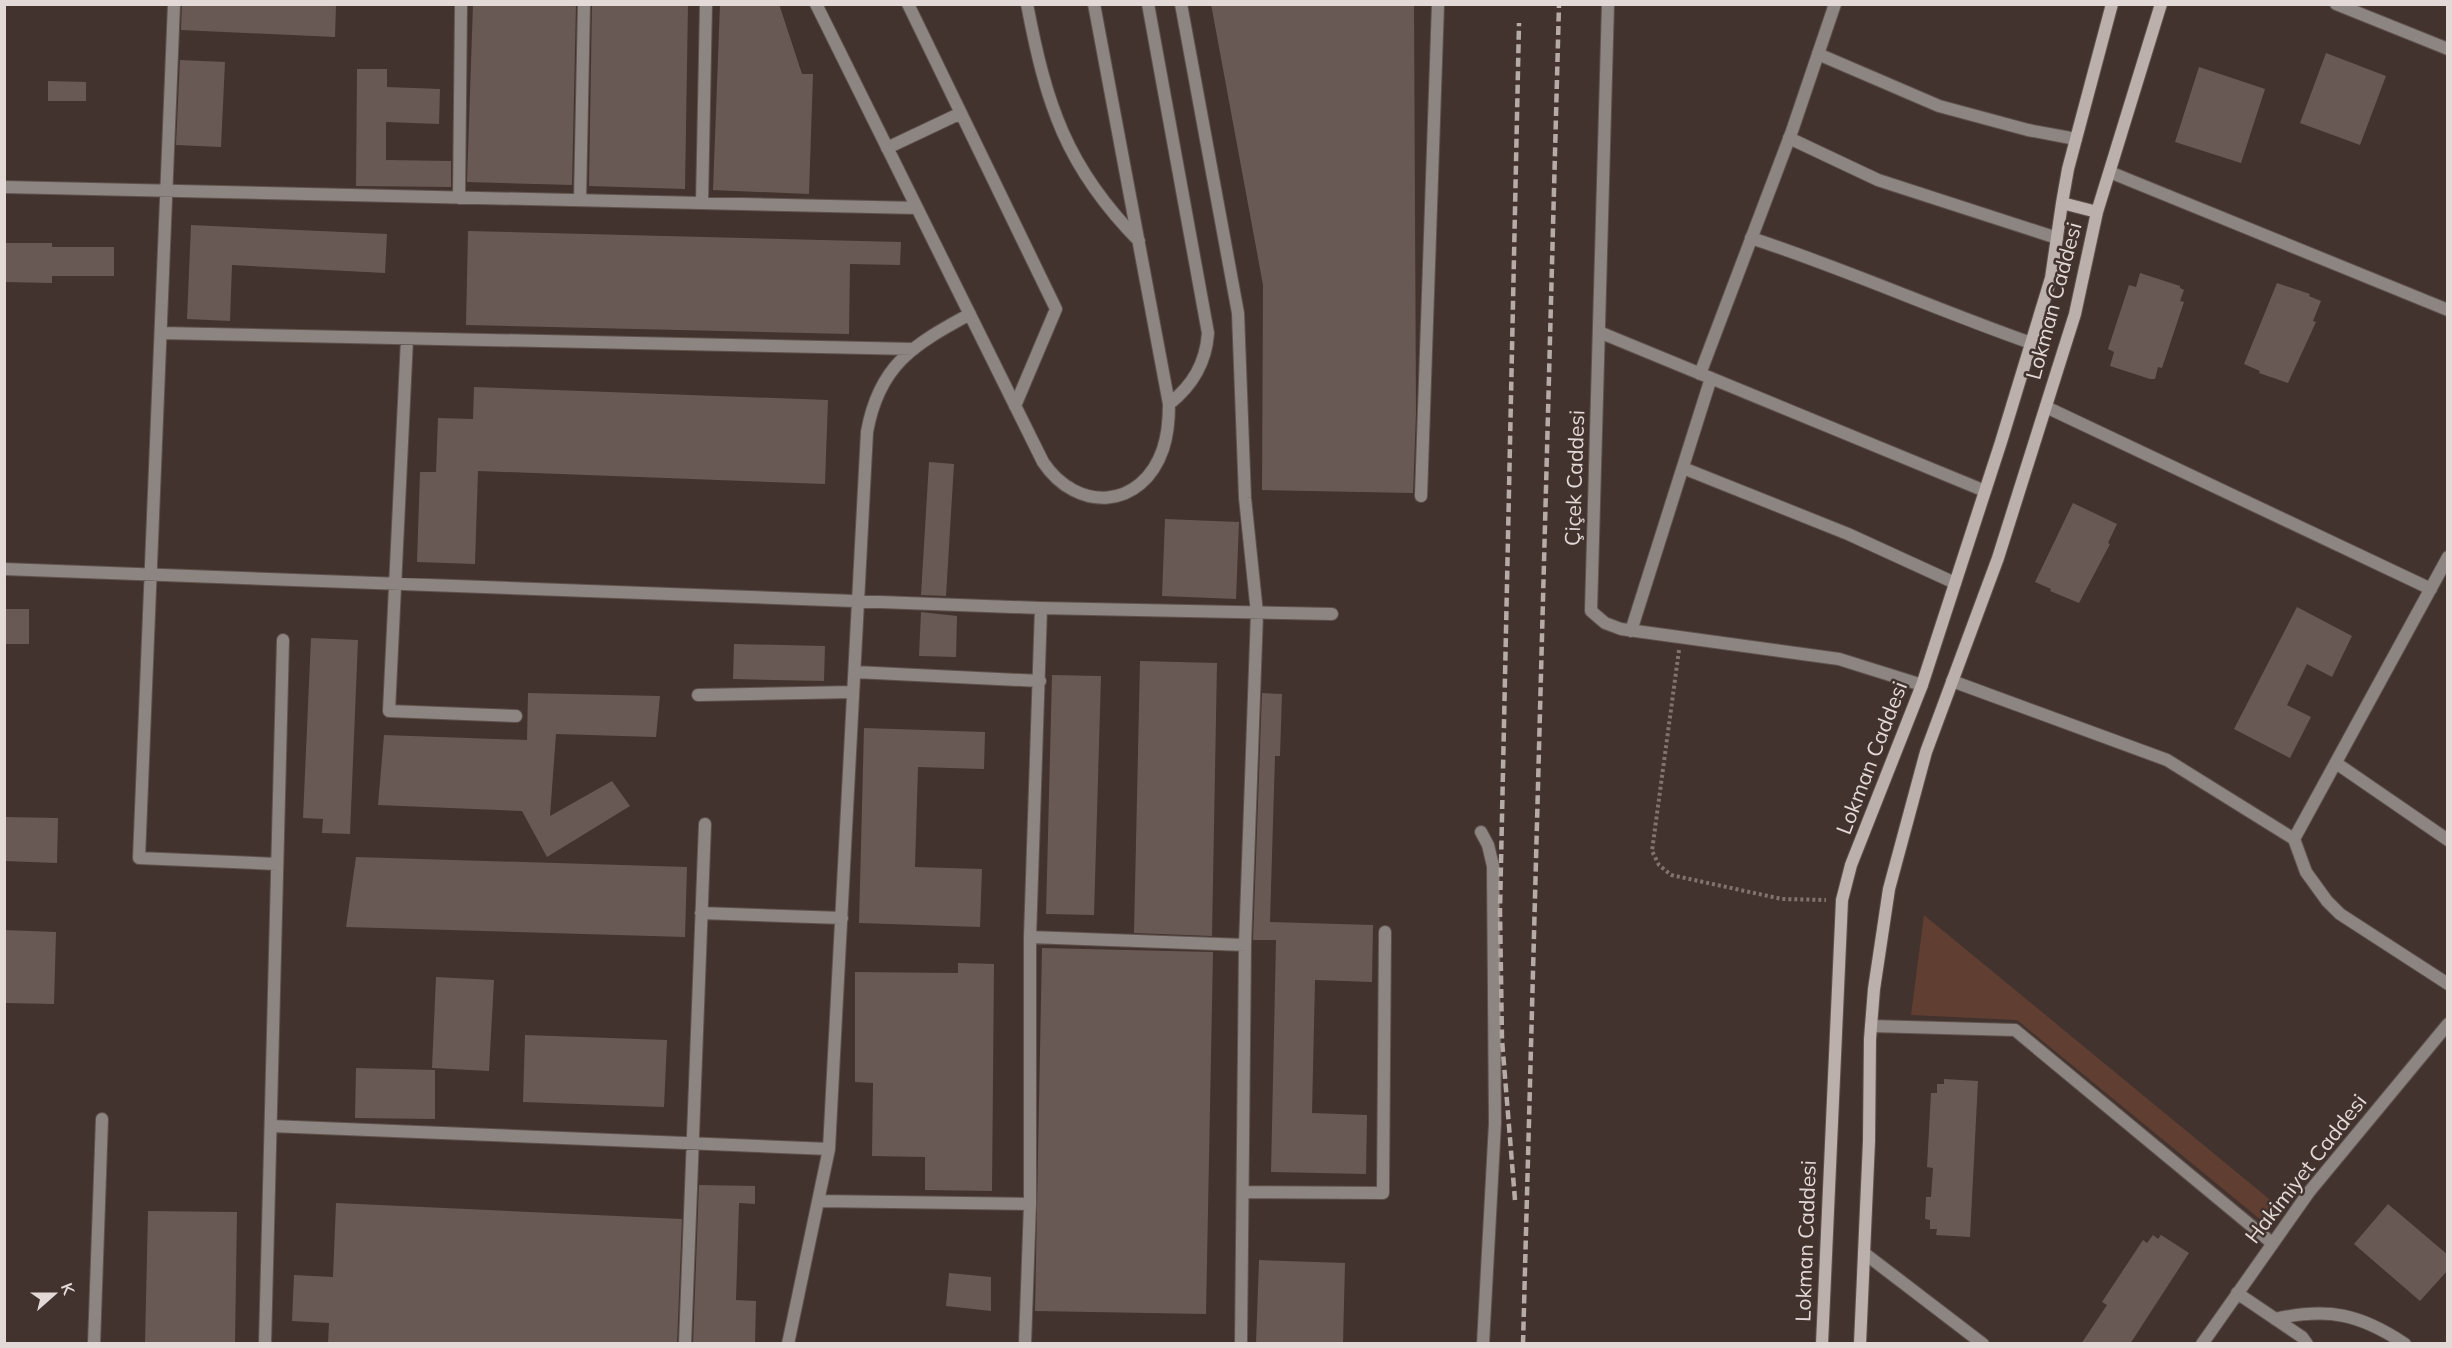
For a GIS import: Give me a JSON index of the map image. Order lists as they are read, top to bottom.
{
  "streets": {
    "street": ["Lokman Caddesi", "Çiçek Caddesi", "Hakimiyet Caddesi"]
  },
  "crossings": [
    ["Lokman Caddesi", "Çiçek Caddesi"]
  ],
  "north": "right"
}
